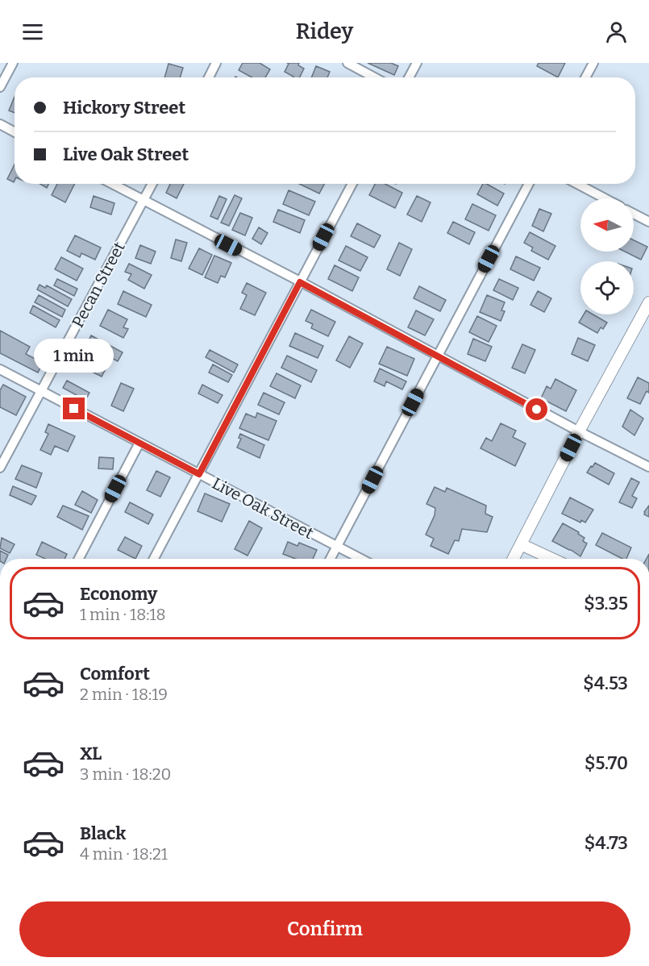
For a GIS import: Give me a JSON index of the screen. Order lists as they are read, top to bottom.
{
  "streets": {
    "street": ["Pecan Street", "Live Oak Street"]
  },
  "crossings": [
    ["Pecan Street", "Live Oak Street"]
  ],
  "north": "left",
  "page": {
    "header": "Ridey",
    "banner": ["Hickory Street", "Live Oak Street"],
    "bubble": "1 min",
    "list": [
      {
        "name": "Economy",
        "note": "1 min · 18:18",
        "value": "$3.35"
      },
      {
        "name": "Comfort",
        "note": "2 min · 18:19",
        "value": "$4.53"
      },
      {
        "name": "XL",
        "note": "3 min · 18:20",
        "value": "$5.70"
      },
      {
        "name": "Black",
        "note": "4 min · 18:21",
        "value": "$4.73"
      }
    ],
    "buttons": "Confirm"
  }
}
